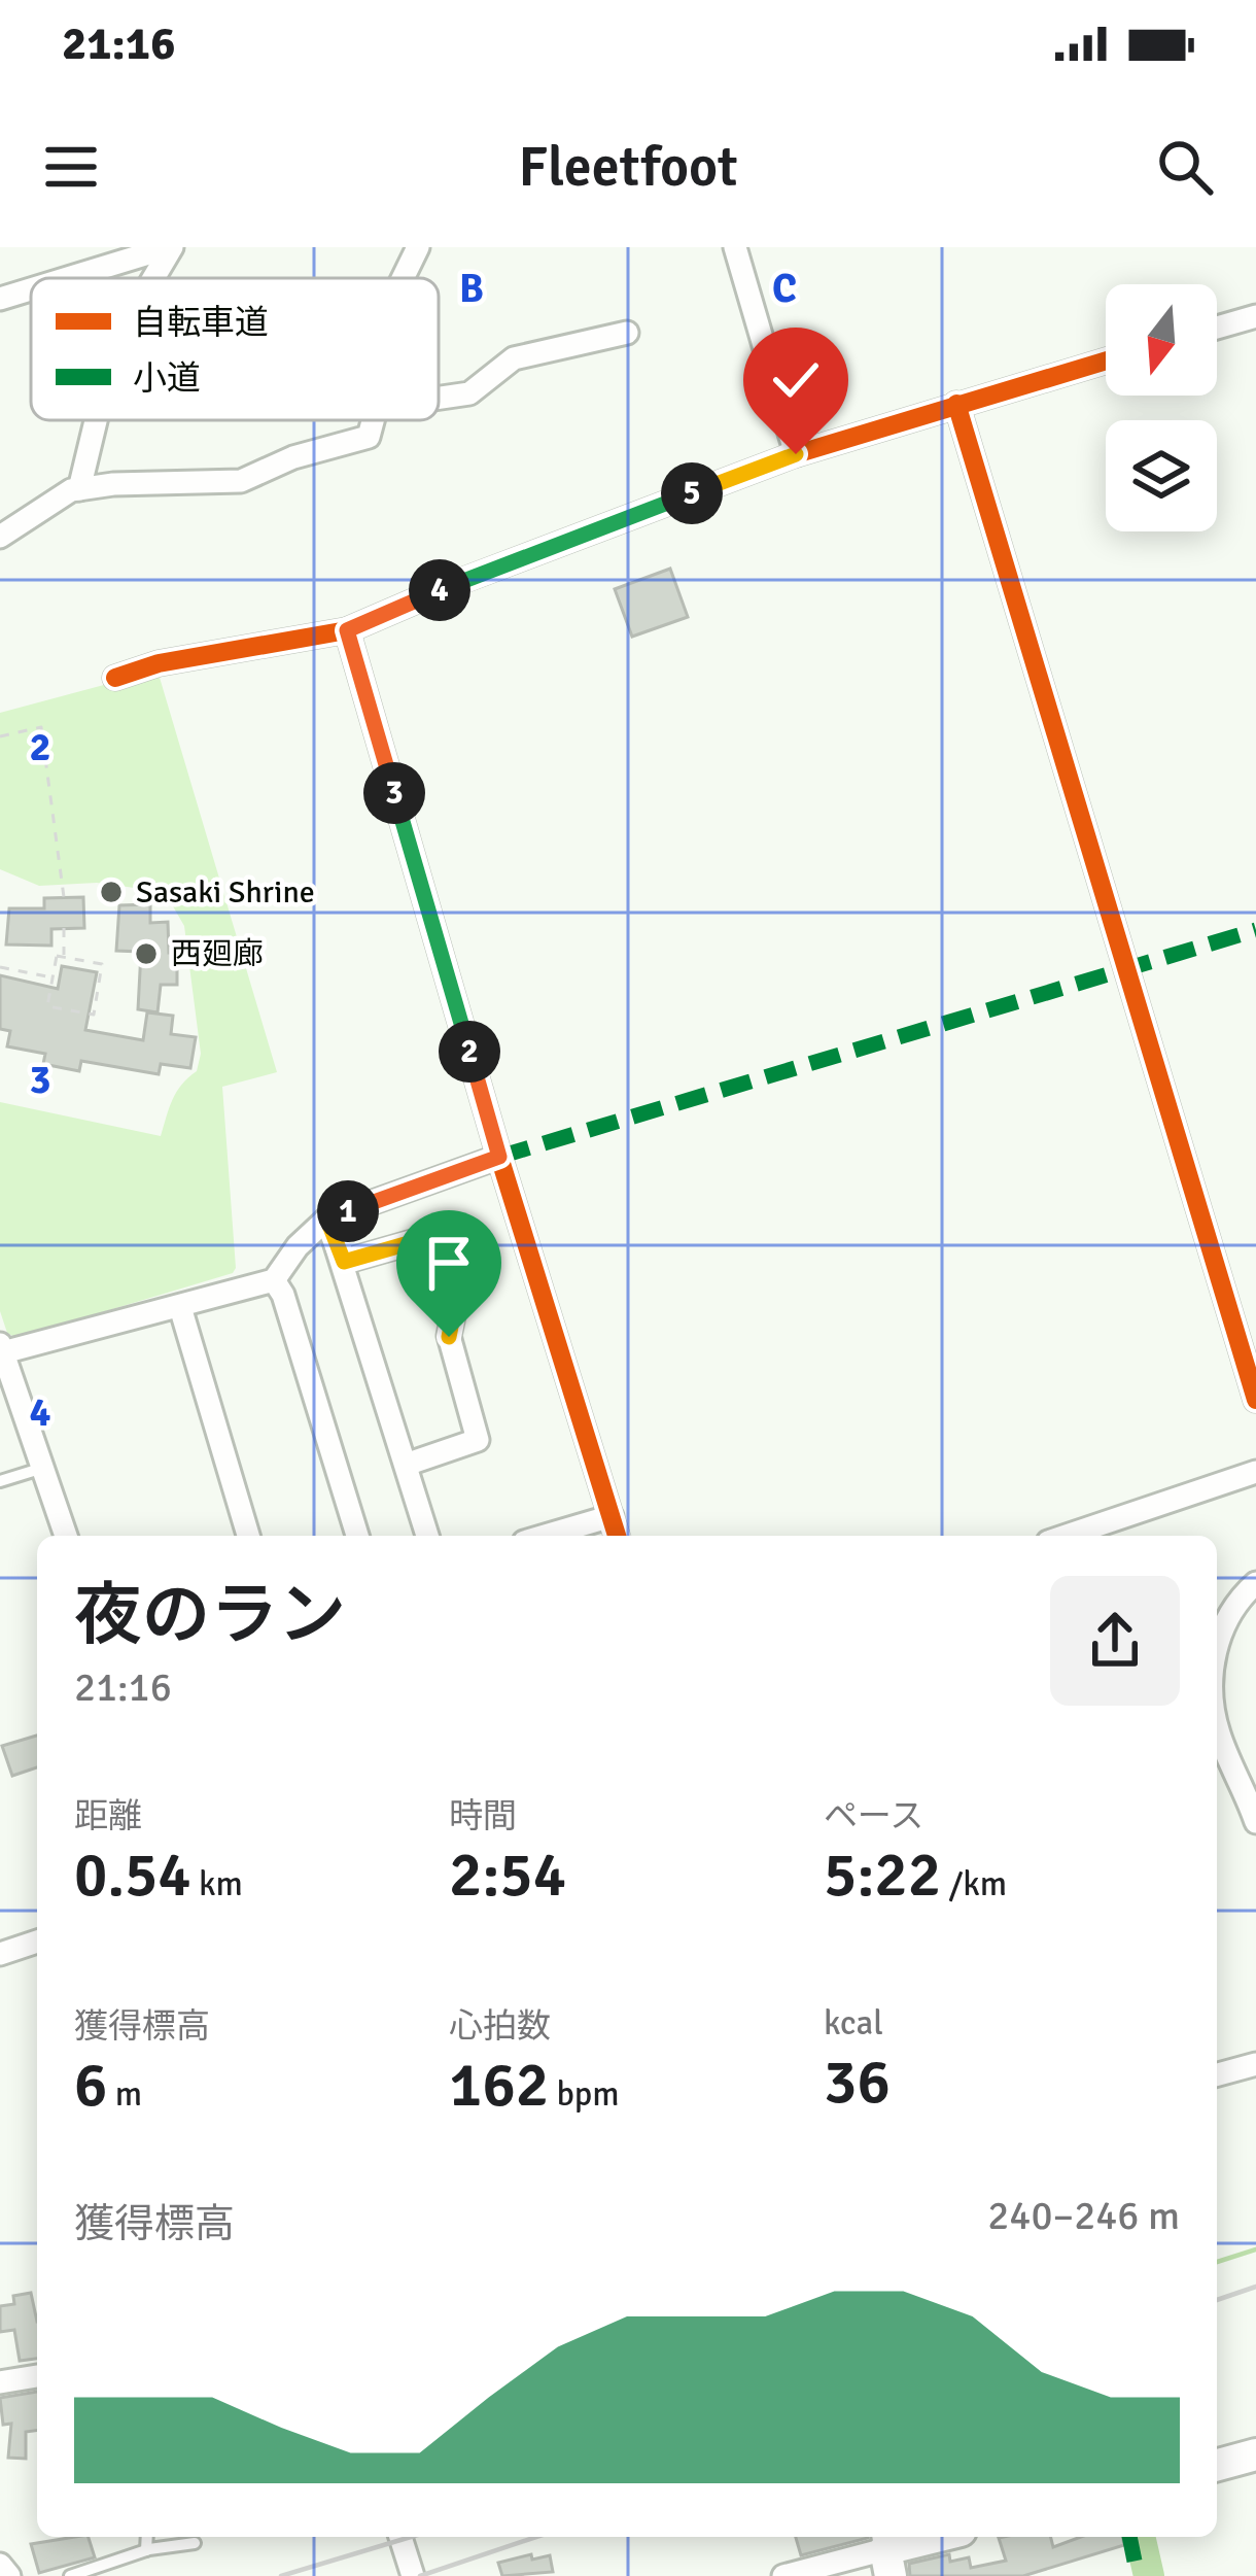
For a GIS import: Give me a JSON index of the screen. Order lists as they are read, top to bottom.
{
  "places": ["Sasaki Shrine", "西廻廊"],
  "legend": ["自転車道", "小道"],
  "north": "bottom",
  "page": {
    "status": "21:16",
    "header": "Fleetfoot",
    "pins": [
      "5",
      "4",
      "3",
      "2",
      "1"
    ],
    "heading": ["夜のラン", "21:16"],
    "stats": [
      ["距離", "0.54 km"],
      ["時間", "2:54"],
      ["ペース", "5:22 /km"],
      ["獲得標高", "6 m"],
      ["心拍数", "162 bpm"],
      ["kcal", "36"]
    ],
    "chart": ["獲得標高", "240–246 m"]
  },
  "grid": {
    "columns": ["B", "C"],
    "rows": ["2", "3", "4"]
  }
}
